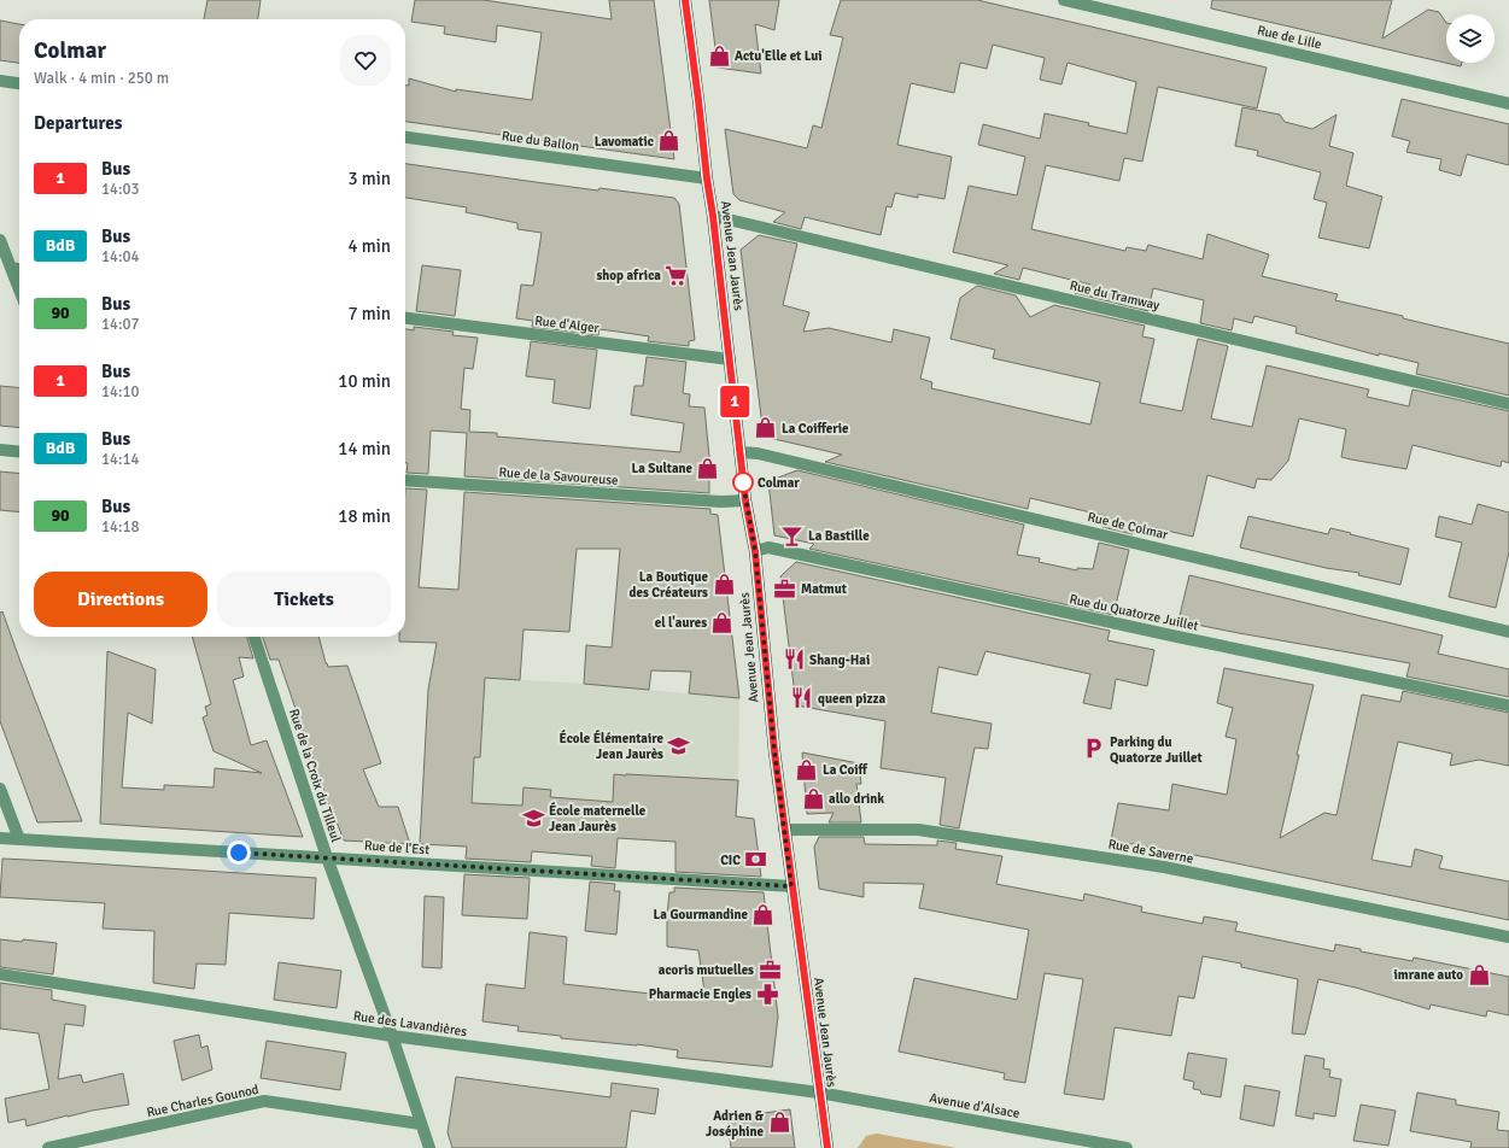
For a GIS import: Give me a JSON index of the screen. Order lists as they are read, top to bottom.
{
  "streets": {
    "main road": ["Avenue Jean Jaurès"],
    "street": [
      "Rue de Lille",
      "Rue du Ballon",
      "Rue du Tramway",
      "Rue d'Alger",
      "Rue de la Savoureuse",
      "Rue de Colmar",
      "Rue du Quatorze Juillet",
      "Rue de la Croix du Tilleul",
      "Rue de l'Est",
      "Rue de Saverne",
      "Rue des Lavandières",
      "Rue Charles Gounod",
      "Avenue d'Alsace"
    ]
  },
  "crossings": [
    ["Rue du Ballon", "Avenue Jean Jaurès"],
    ["Avenue Jean Jaurès", "Rue du Tramway"],
    ["Avenue Jean Jaurès", "Rue d'Alger"],
    ["Avenue Jean Jaurès", "Rue de la Savoureuse"],
    ["Avenue Jean Jaurès", "Rue de Colmar"],
    ["Avenue Jean Jaurès", "Rue du Quatorze Juillet"],
    ["Avenue Jean Jaurès", "Rue de l'Est"],
    ["Avenue Jean Jaurès", "Rue de Saverne"],
    ["Avenue Jean Jaurès", "Rue des Lavandières"],
    ["Avenue Jean Jaurès", "Avenue d'Alsace"],
    ["Rue de la Croix du Tilleul", "Rue de l'Est"],
    ["Rue de la Croix du Tilleul", "Rue des Lavandières"],
    ["Rue de la Croix du Tilleul", "Rue Charles Gounod"],
    ["Rue des Lavandières", "Avenue d'Alsace"]
  ],
  "places": {
    "shop": [
      "Actu'Elle et Lui",
      "Lavomatic",
      "La Coifferie",
      "La Sultane",
      "La Boutique des Créateurs",
      "el l'aures",
      "La Coiff",
      "allo drink",
      "La Gourmandine",
      "imrane auto",
      "Adrien & Joséphine"
    ],
    "supermarket": ["shop africa"],
    "other": ["Colmar"],
    "bar": ["La Bastille"],
    "office": ["Matmut", "acoris mutuelles"],
    "restaurant": ["Shang-Hai", "queen pizza"],
    "school or university": ["École Élémentaire Jean Jaurès", "École maternelle Jean Jaurès"],
    "parking": ["Parking du Quatorze Juillet"],
    "bank": ["CIC"],
    "pharmacy": ["Pharmacie Engles"]
  },
  "lines": ["bus line 1"],
  "page": {
    "on_map": "1",
    "heading": [
      ["Colmar", "Walk · 4 min · 250 m"],
      "Departures"
    ],
    "list": [
      {
        "mark": "1",
        "name": "Bus",
        "note": "14:03",
        "value": "3 min"
      },
      {
        "mark": "BdB",
        "name": "Bus",
        "note": "14:04",
        "value": "4 min"
      },
      {
        "mark": "90",
        "name": "Bus",
        "note": "14:07",
        "value": "7 min"
      },
      {
        "mark": "1",
        "name": "Bus",
        "note": "14:10",
        "value": "10 min"
      },
      {
        "mark": "BdB",
        "name": "Bus",
        "note": "14:14",
        "value": "14 min"
      },
      {
        "mark": "90",
        "name": "Bus",
        "note": "14:18",
        "value": "18 min"
      }
    ],
    "buttons": ["Directions", "Tickets"]
  }
}
